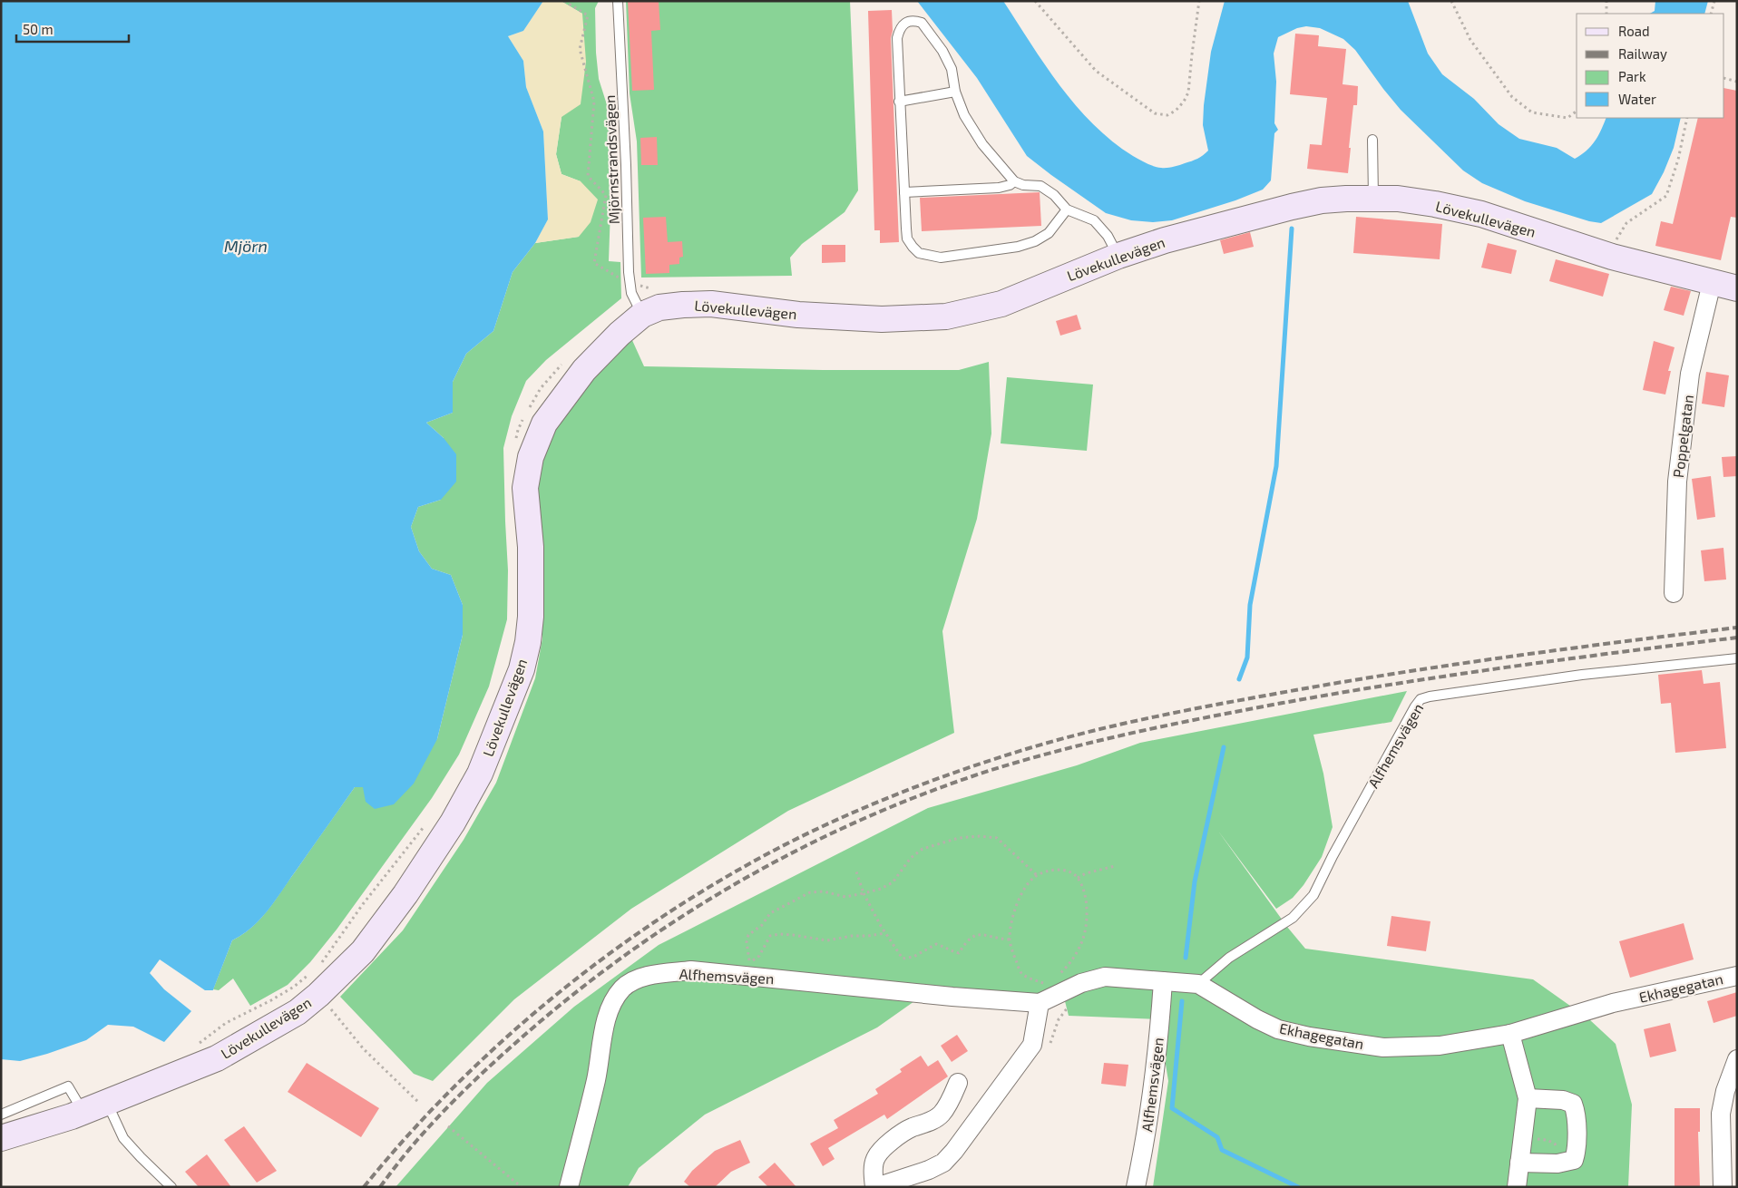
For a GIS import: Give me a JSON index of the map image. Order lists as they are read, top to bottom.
{
  "streets": {
    "street": [
      "Lövekullevägen",
      "Poppelgatan",
      "Alfhemsvägen",
      "Ekhagegatan"
    ],
    "lane": ["Mjörnstrandsvägen"]
  },
  "crossings": [
    ["Mjörnstrandsvägen", "Lövekullevägen"],
    ["Lövekullevägen", "Poppelgatan"],
    ["Alfhemsvägen", "Ekhagegatan"]
  ],
  "water": ["Mjörn"],
  "legend": [
    "Road",
    "Railway",
    "Park",
    "Water"
  ],
  "scale_bar": "50 m"
}
